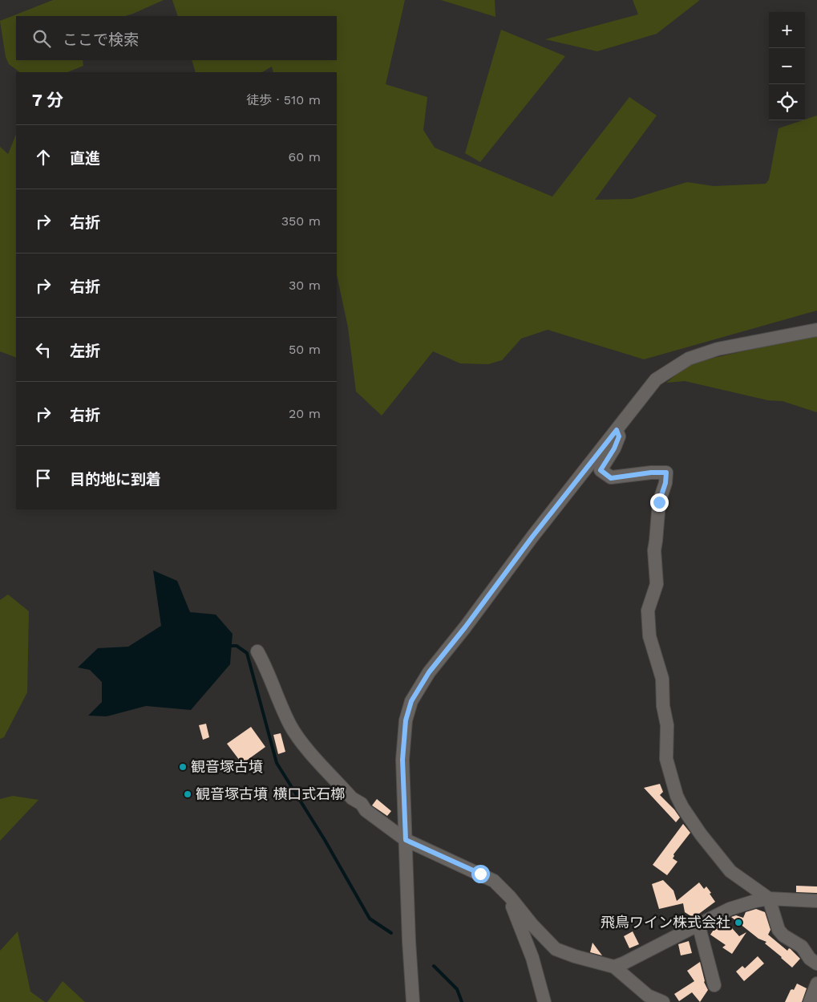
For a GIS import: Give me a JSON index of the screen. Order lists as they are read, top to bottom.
{
  "places": ["観音塚古墳", "観音塚古墳 横口式石槨", "飛鳥ワイン株式会社"],
  "page": {
    "map_buttons": ["+", "−"],
    "search": "ここで検索",
    "heading": ["7 分", "徒歩 · 510 m"],
    "list": [
      ["直進", "60 m"],
      ["右折", "350 m"],
      ["右折", "30 m"],
      ["左折", "50 m"],
      ["右折", "20 m"],
      "目的地に到着"
    ]
  }
}
